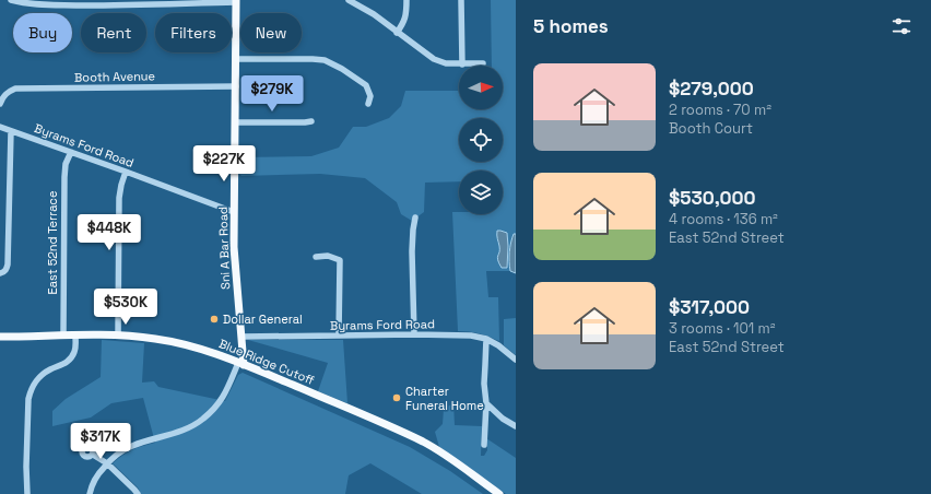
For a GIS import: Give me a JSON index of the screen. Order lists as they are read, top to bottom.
{
  "streets": {
    "main road": ["Sni A Bar Road", "Blue Ridge Cutoff"],
    "street": ["Booth Avenue", "Byrams Ford Road", "East 52nd Terrace"]
  },
  "crossings": [
    ["Booth Avenue", "Sni A Bar Road"],
    ["Byrams Ford Road", "East 52nd Terrace"],
    ["Byrams Ford Road", "Sni A Bar Road"],
    ["East 52nd Terrace", "Blue Ridge Cutoff"],
    ["Sni A Bar Road", "Blue Ridge Cutoff"]
  ],
  "places": ["Dollar General", "Charter Funeral Home"],
  "north": "right",
  "page": {
    "heading": "5 homes",
    "chip": [
      "Buy",
      "Rent",
      "Filters",
      "New"
    ],
    "list": [
      {
        "name": "$279,000",
        "note": "2 rooms · 70 m² · Booth Court"
      },
      {
        "name": "$530,000",
        "note": "4 rooms · 136 m² · East 52nd Street"
      },
      {
        "name": "$317,000",
        "note": "3 rooms · 101 m² · East 52nd Street"
      }
    ],
    "price": [
      "$279K",
      "$227K",
      "$448K",
      "$530K",
      "$317K"
    ]
  }
}
